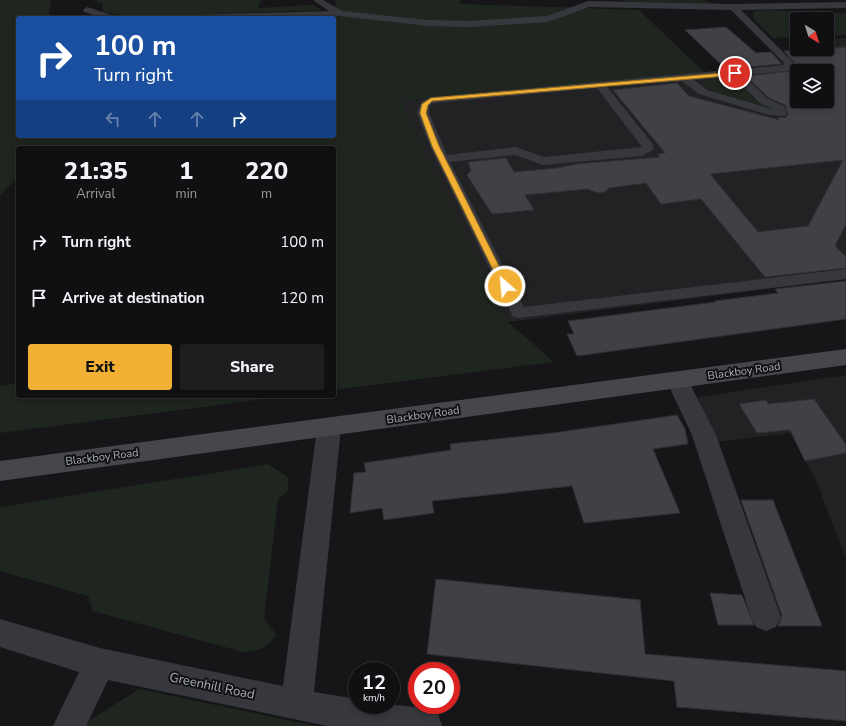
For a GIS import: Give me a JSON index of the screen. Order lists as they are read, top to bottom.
{
  "streets": {
    "main road": ["Blackboy Road"],
    "street": ["Greenhill Road"]
  },
  "north": "bottom right",
  "page": {
    "turn": ["100 m", "Turn right"],
    "eta": [
      "21:35",
      "Arrival",
      "1",
      "min",
      "220",
      "m"
    ],
    "list": [
      {
        "name": "Turn right",
        "value": "100 m"
      },
      {
        "name": "Arrive at destination",
        "value": "120 m"
      }
    ],
    "buttons": ["Exit", "Share"],
    "speed": "12 km/h",
    "limit": "20"
  }
}
